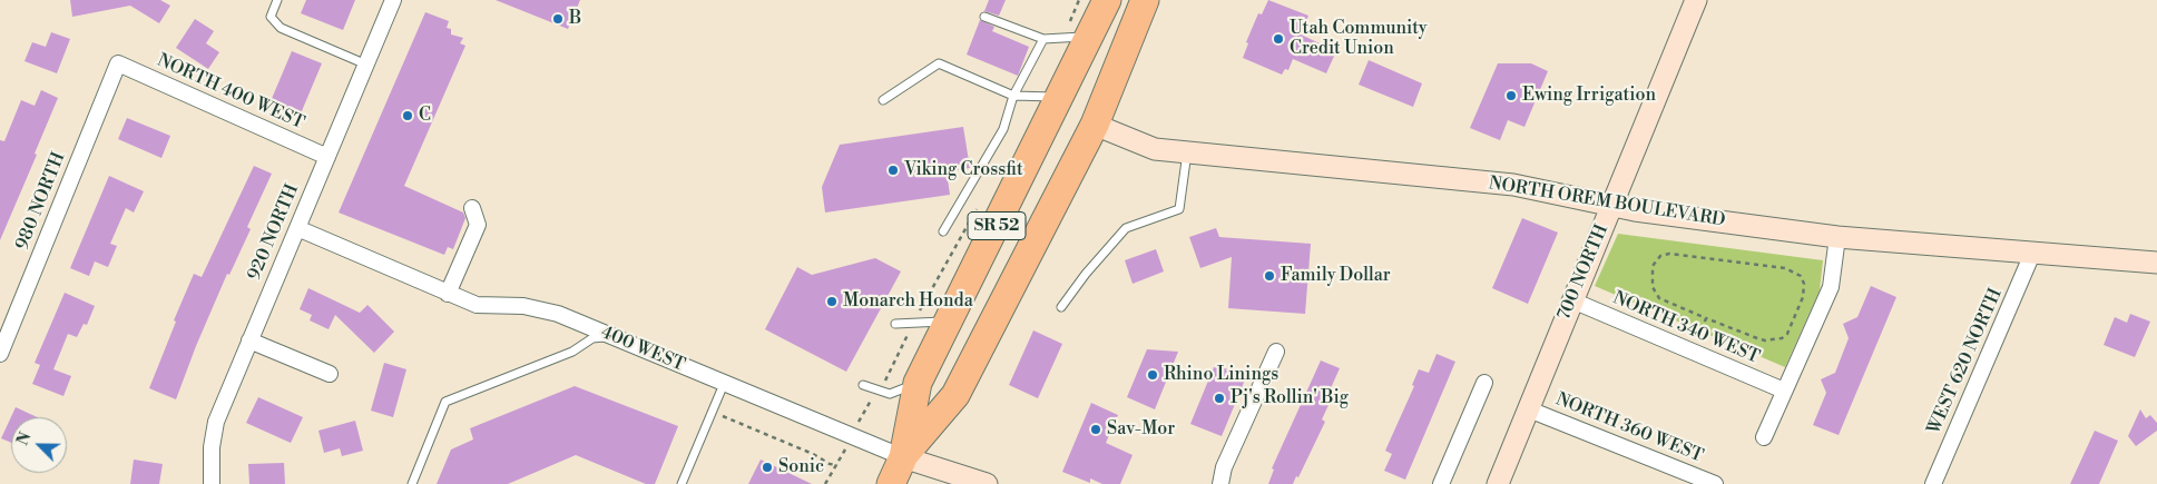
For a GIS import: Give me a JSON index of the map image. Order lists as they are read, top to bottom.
{
  "streets": {
    "highway": ["SR 52"],
    "street": [
      "NORTH 400 WEST",
      "980 NORTH",
      "NORTH OREM BOULEVARD",
      "920 NORTH",
      "700 NORTH",
      "NORTH 340 WEST",
      "400 WEST",
      "WEST 620 NORTH",
      "NORTH 360 WEST"
    ]
  },
  "crossings": [
    ["NORTH 400 WEST", "980 NORTH"],
    ["NORTH 400 WEST", "920 NORTH"],
    ["NORTH OREM BOULEVARD", "SR 52"],
    ["NORTH OREM BOULEVARD", "700 NORTH"],
    ["NORTH OREM BOULEVARD", "WEST 620 NORTH"],
    ["SR 52", "400 WEST"],
    ["920 NORTH", "400 WEST"],
    ["700 NORTH", "NORTH 340 WEST"],
    ["700 NORTH", "NORTH 360 WEST"]
  ],
  "places": [
    "B",
    "Utah Community Credit Union",
    "Ewing Irrigation",
    "C",
    "Viking Crossfit",
    "Family Dollar",
    "Monarch Honda",
    "Rhino Linings",
    "Pj's Rollin' Big",
    "Sav-Mor",
    "Sonic"
  ],
  "north": "top left"
}
